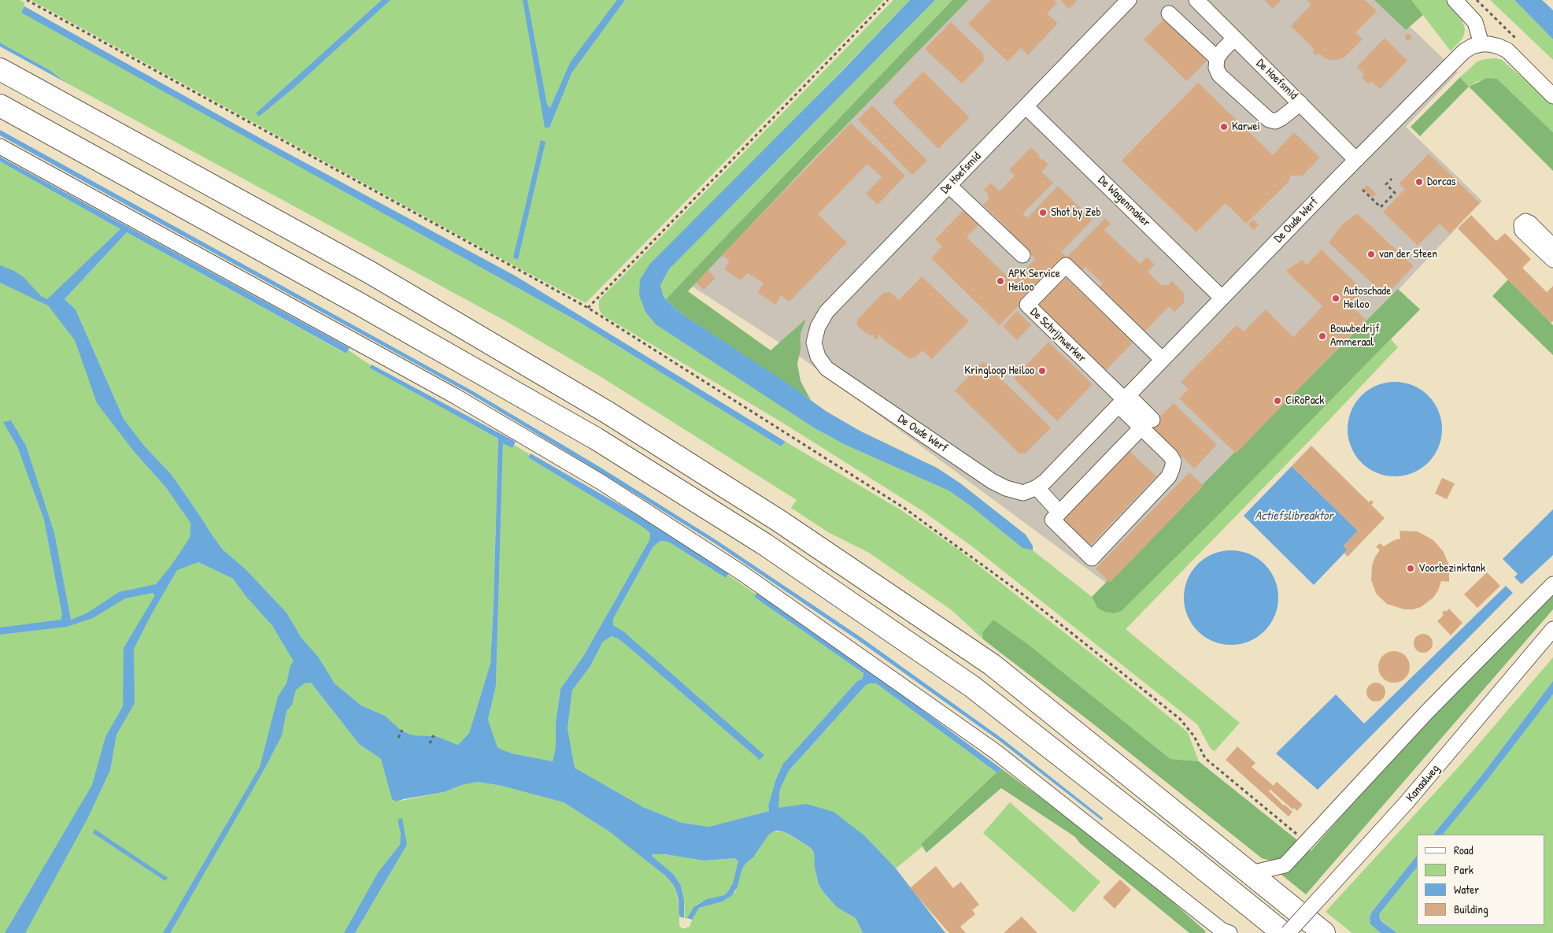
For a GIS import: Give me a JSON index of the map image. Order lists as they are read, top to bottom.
{
  "streets": {
    "street": [
      "De Hoefsmid",
      "De Wagenmaker",
      "De Oude Werf",
      "De Schrijnwerker",
      "Kanaalweg"
    ]
  },
  "crossings": [
    ["De Hoefsmid", "De Wagenmaker"],
    ["De Hoefsmid", "De Oude Werf"],
    ["De Wagenmaker", "De Oude Werf"],
    ["De Oude Werf", "De Schrijnwerker"]
  ],
  "water": ["Actiefslibreaktor"],
  "places": [
    "Karwei",
    "Dorcas",
    "Shot by Zeb",
    "van der Steen",
    "APK Service Heiloo",
    "Autoschade Heiloo",
    "Bouwbedrijf Ammeraal",
    "Kringloop Heiloo",
    "CiRoPack",
    "Voorbezinktank"
  ],
  "legend": [
    "Road",
    "Park",
    "Water",
    "Building"
  ]
}
